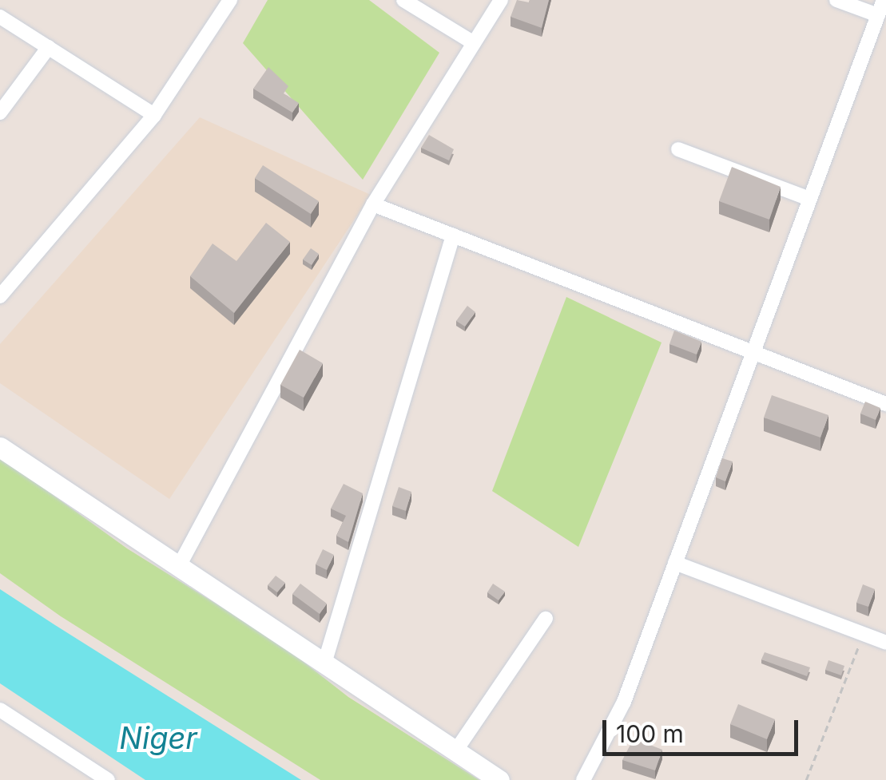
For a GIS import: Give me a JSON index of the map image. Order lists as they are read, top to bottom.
{
  "water": ["Niger"],
  "scale_bar": "100 m"
}
